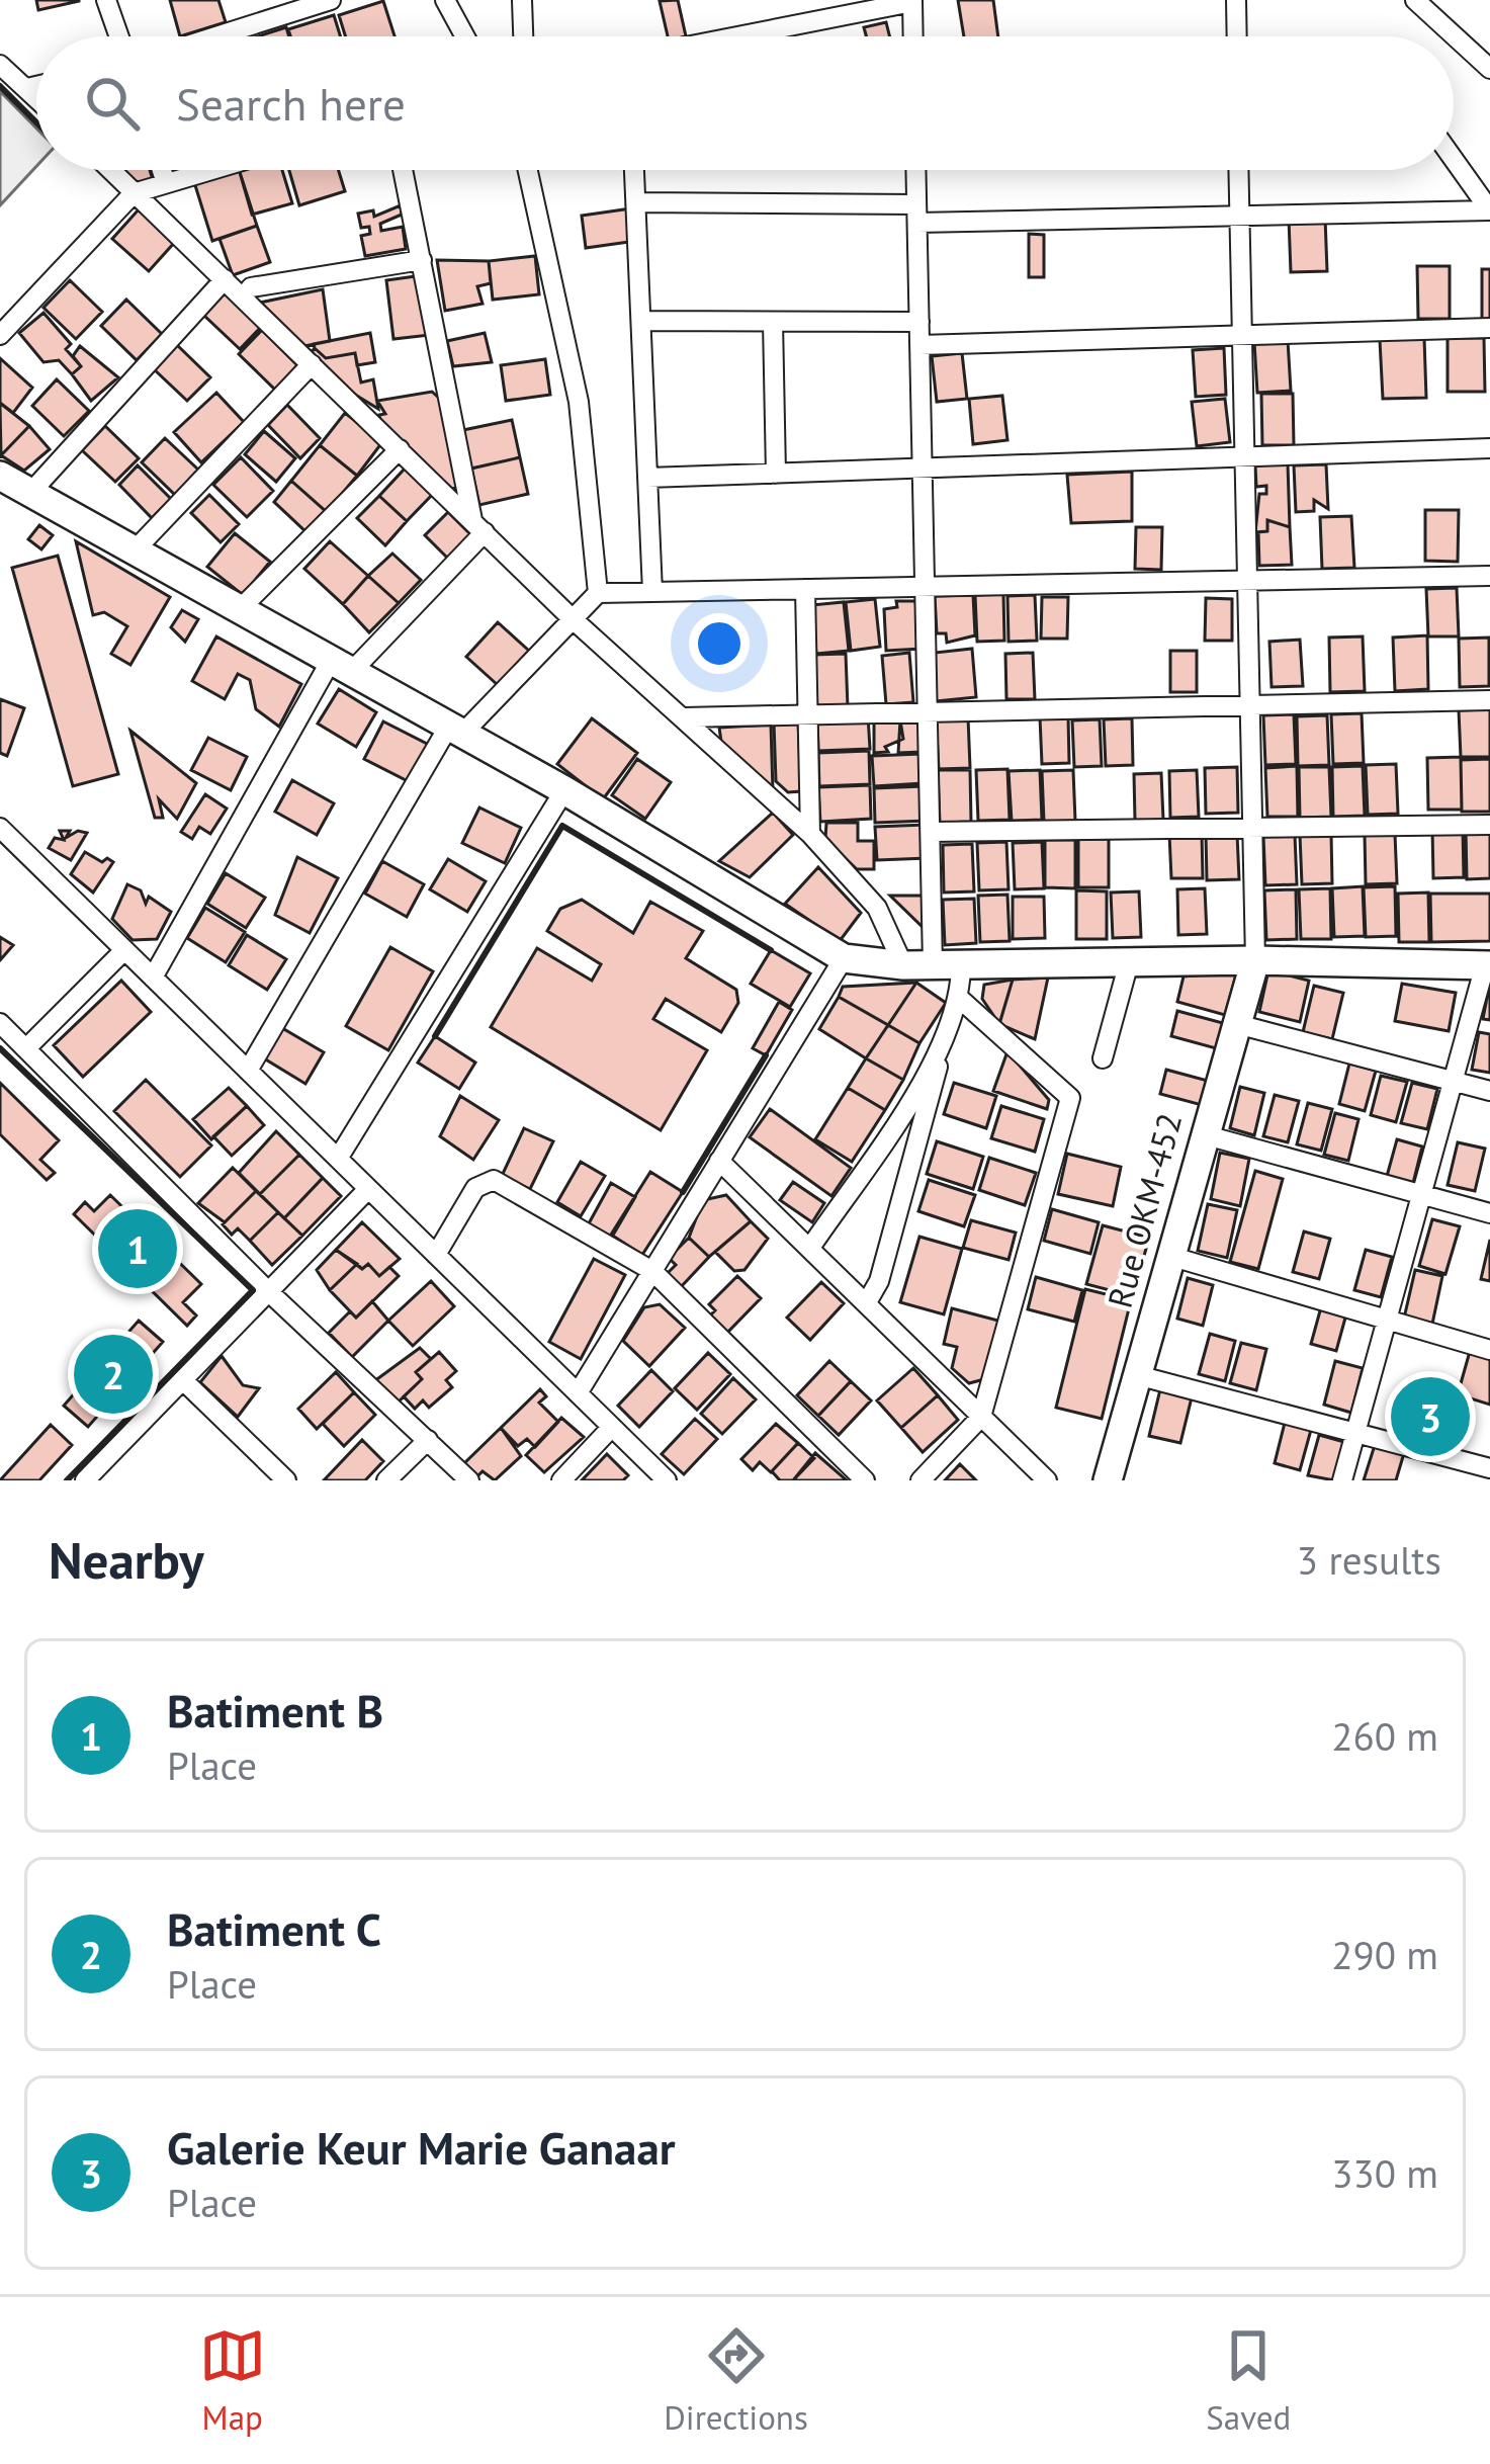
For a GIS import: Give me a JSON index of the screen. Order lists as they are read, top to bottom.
{
  "streets": {
    "street": ["Rue OKM-452"]
  },
  "page": {
    "search": "Search here",
    "pins": ["1", "2", "3"],
    "heading": ["Nearby", "3 results"],
    "list": [
      {
        "mark": "1",
        "name": "Batiment B",
        "note": "Place",
        "value": "260 m"
      },
      {
        "mark": "2",
        "name": "Batiment C",
        "note": "Place",
        "value": "290 m"
      },
      {
        "mark": "3",
        "name": "Galerie Keur Marie Ganaar",
        "note": "Place",
        "value": "330 m"
      }
    ],
    "nav": ["Map", "Directions", "Saved"]
  }
}
